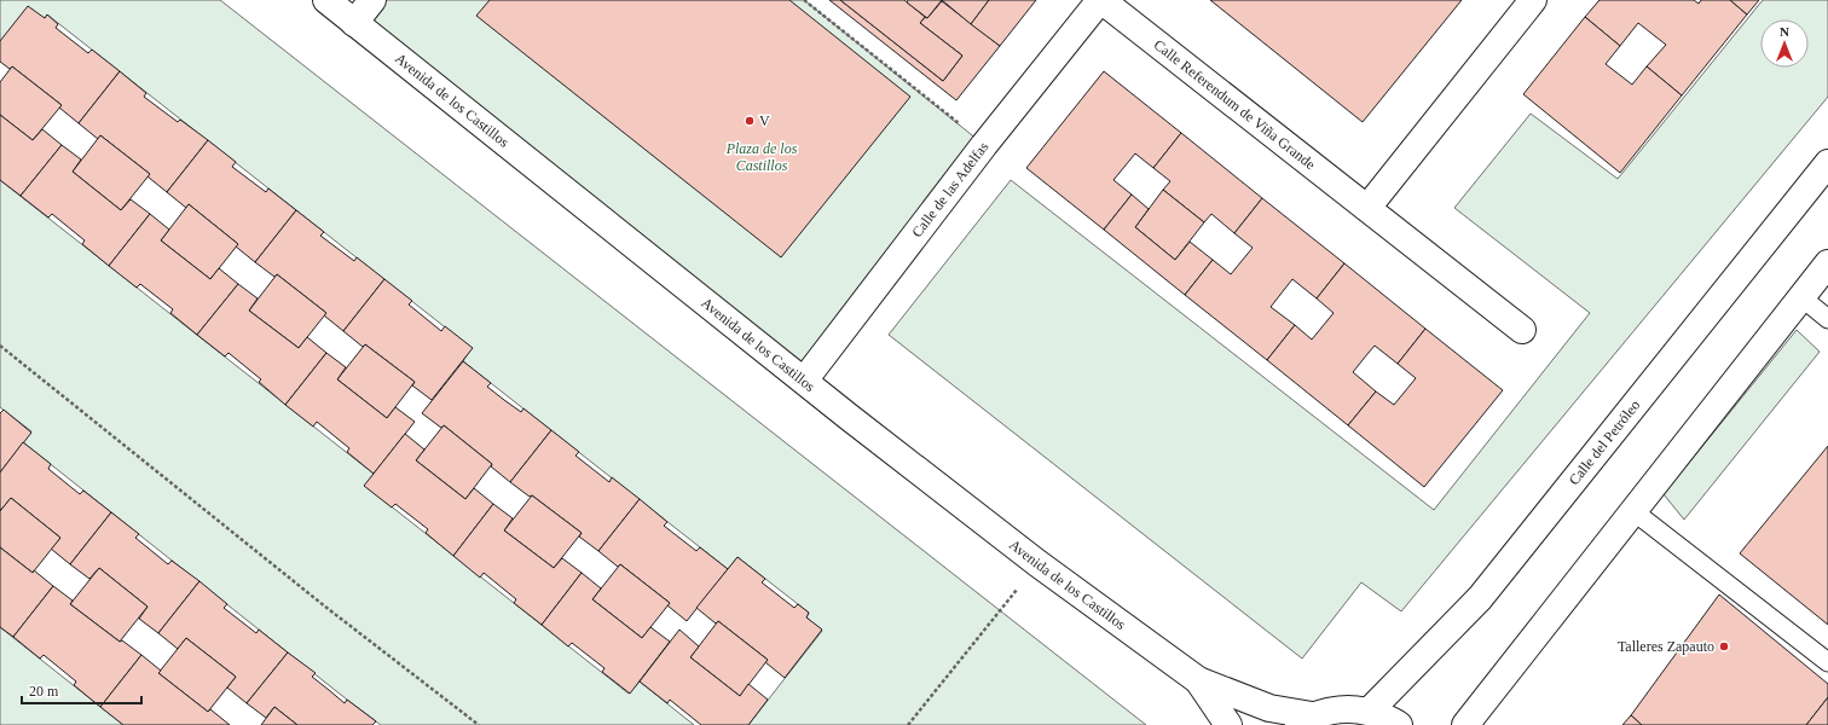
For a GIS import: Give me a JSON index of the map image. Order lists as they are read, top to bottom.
{
  "streets": {
    "street": [
      "Avenida de los Castillos",
      "Calle Referendum de Viña Grande",
      "Calle de las Adelfas",
      "Calle del Petróleo"
    ]
  },
  "crossings": [
    ["Avenida de los Castillos", "Calle de las Adelfas"],
    ["Calle Referendum de Viña Grande", "Calle de las Adelfas"]
  ],
  "parks": ["Plaza de los Castillos"],
  "places": ["V", "Talleres Zapauto"],
  "scale_bar": "20 m",
  "north": "top"
}
